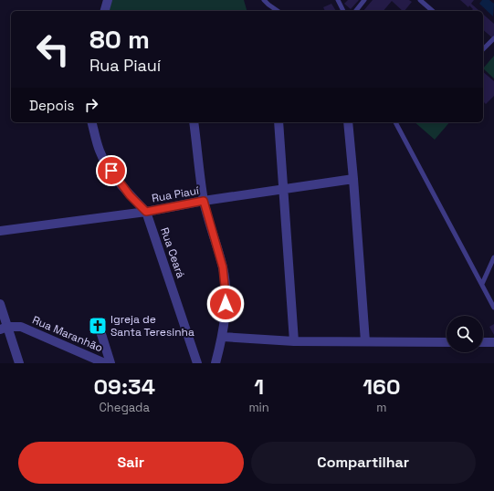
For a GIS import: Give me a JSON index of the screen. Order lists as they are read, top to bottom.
{
  "streets": {
    "street": ["Rua Piauí", "Rua Ceará", "Rua Maranhão"]
  },
  "crossings": [
    ["Rua Piauí", "Rua Ceará"]
  ],
  "places": {
    "church": ["Igreja de Santa Teresinha"]
  },
  "page": {
    "turn": ["80 m", "Rua Piauí"],
    "then": "Depois",
    "eta": [
      "09:34",
      "Chegada",
      "1",
      "min",
      "160",
      "m"
    ],
    "buttons": ["Sair", "Compartilhar"]
  }
}
